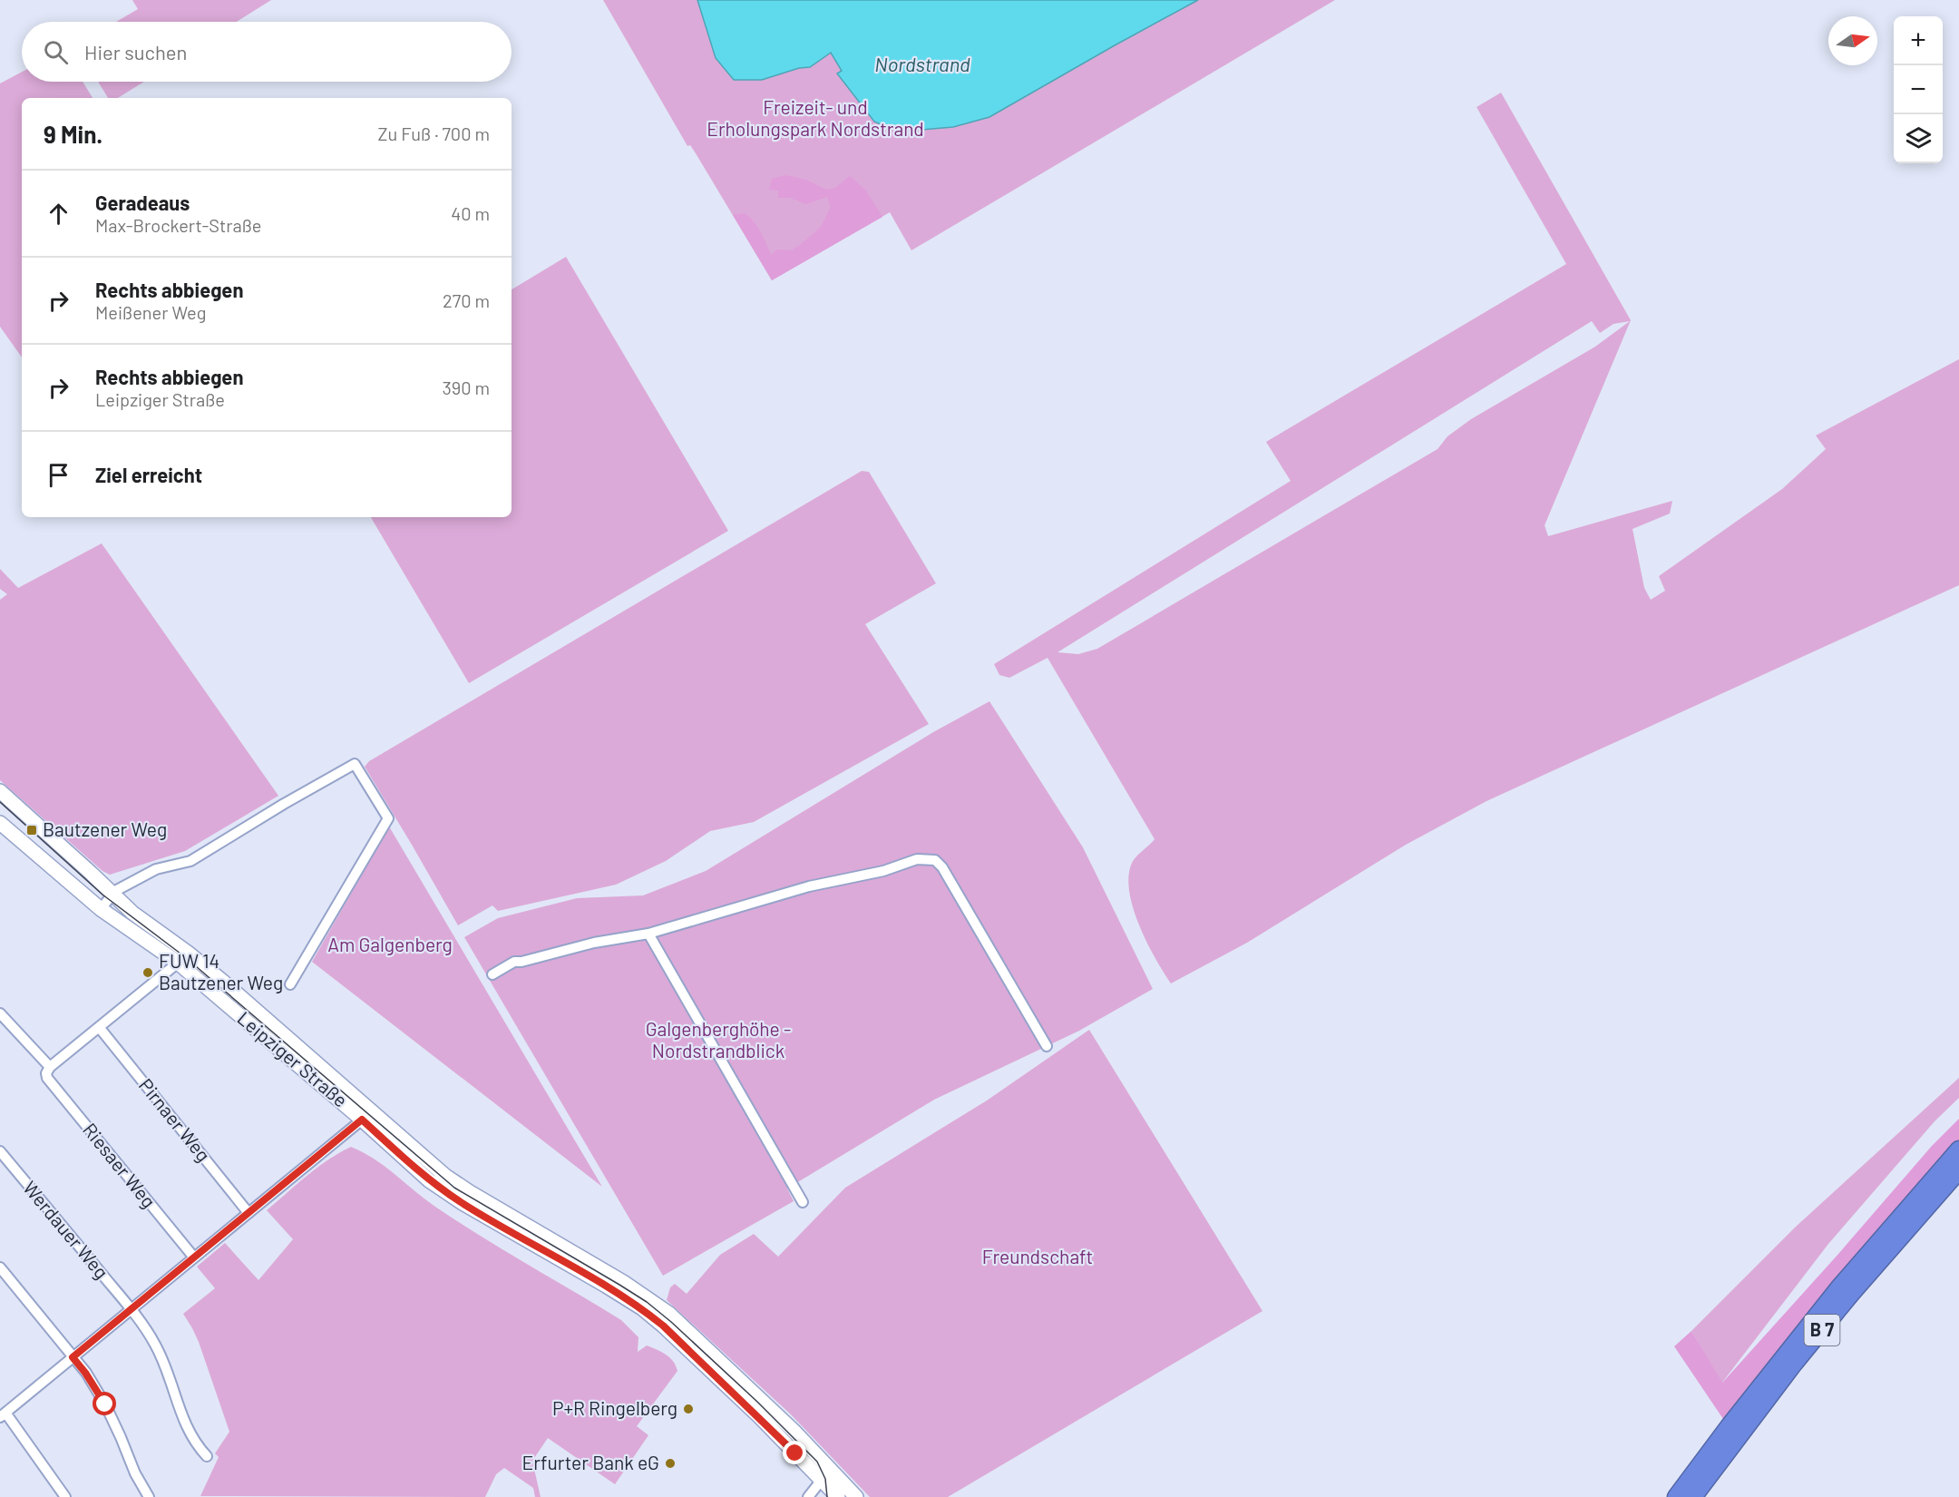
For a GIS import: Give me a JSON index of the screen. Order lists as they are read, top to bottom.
{
  "streets": {
    "highway": ["B 7"],
    "main road": ["Leipziger Straße"],
    "street": ["Pirnaer Weg", "Riesaer Weg", "Werdauer Weg"]
  },
  "water": ["Nordstrand"],
  "parks": [
    "Freizeit- und Erholungspark Nordstrand",
    "Am Galgenberg",
    "Galgenberghöhe - Nordstrandblick",
    "Freundschaft"
  ],
  "places": {
    "transit": ["Bautzener Weg"],
    "other": ["FUW 14 Bautzener Weg", "P+R Ringelberg", "Erfurter Bank eG"]
  },
  "north": "right",
  "page": {
    "map_buttons": ["+", "−"],
    "search": "Hier suchen",
    "heading": ["9 Min.", "Zu Fuß · 700 m"],
    "list": [
      ["Geradeaus", "Max-Brockert-Straße", "40 m"],
      ["Rechts abbiegen", "Meißener Weg", "270 m"],
      ["Rechts abbiegen", "Leipziger Straße", "390 m"],
      "Ziel erreicht"
    ]
  }
}
